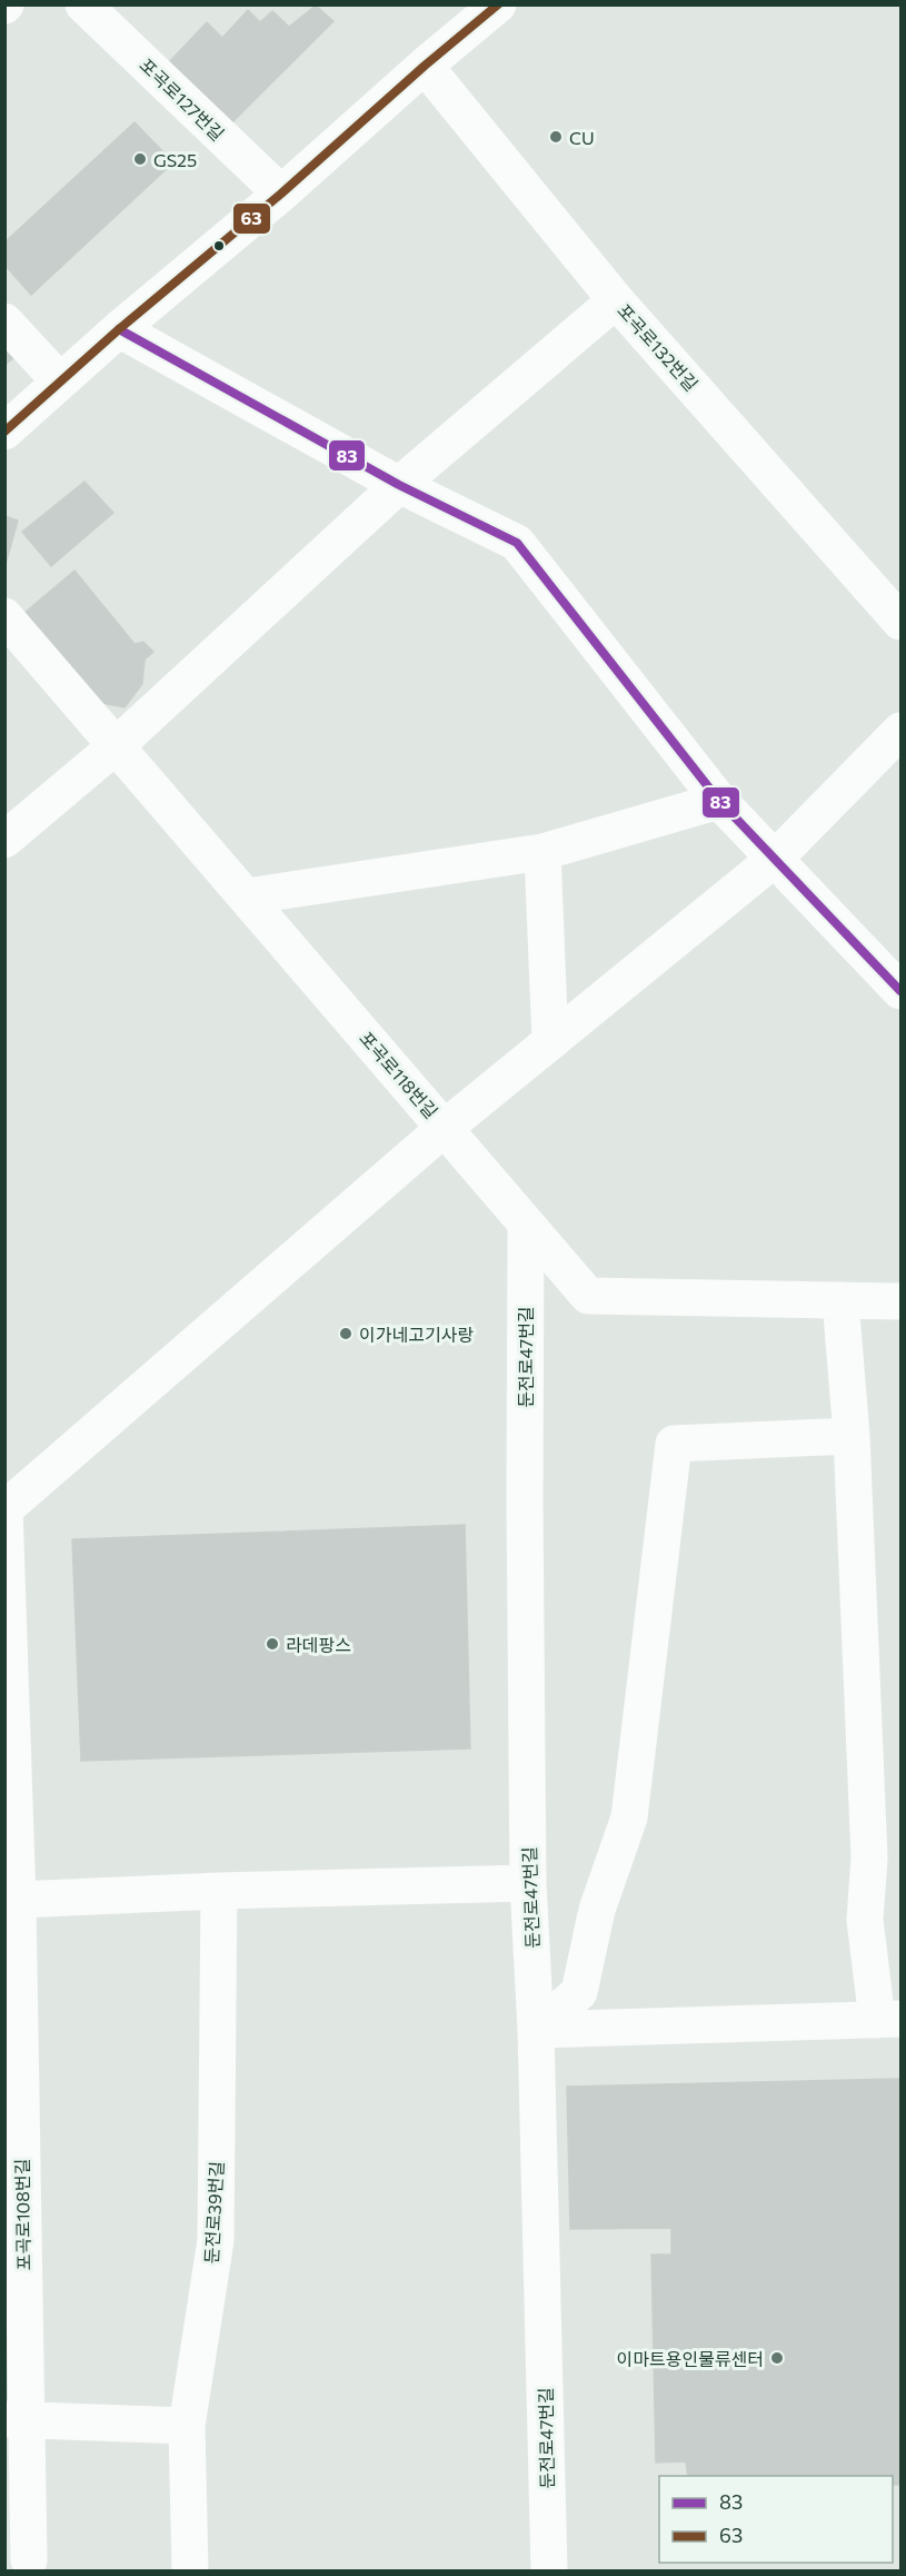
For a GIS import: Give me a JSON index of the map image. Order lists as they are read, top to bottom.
{
  "streets": {
    "street": [
      "포곡로127번길",
      "포곡로132번길",
      "포곡로118번길",
      "둔전로47번길",
      "둔전로39번길",
      "포곡로108번길"
    ]
  },
  "crossings": [
    ["포곡로118번길", "둔전로47번길"]
  ],
  "places": [
    "CU",
    "GS25",
    "이가네고기사랑",
    "라데팡스",
    "이마트용인물류센터"
  ],
  "lines": ["transit line 63", "transit line 83"],
  "legend": ["83", "63"]
}
